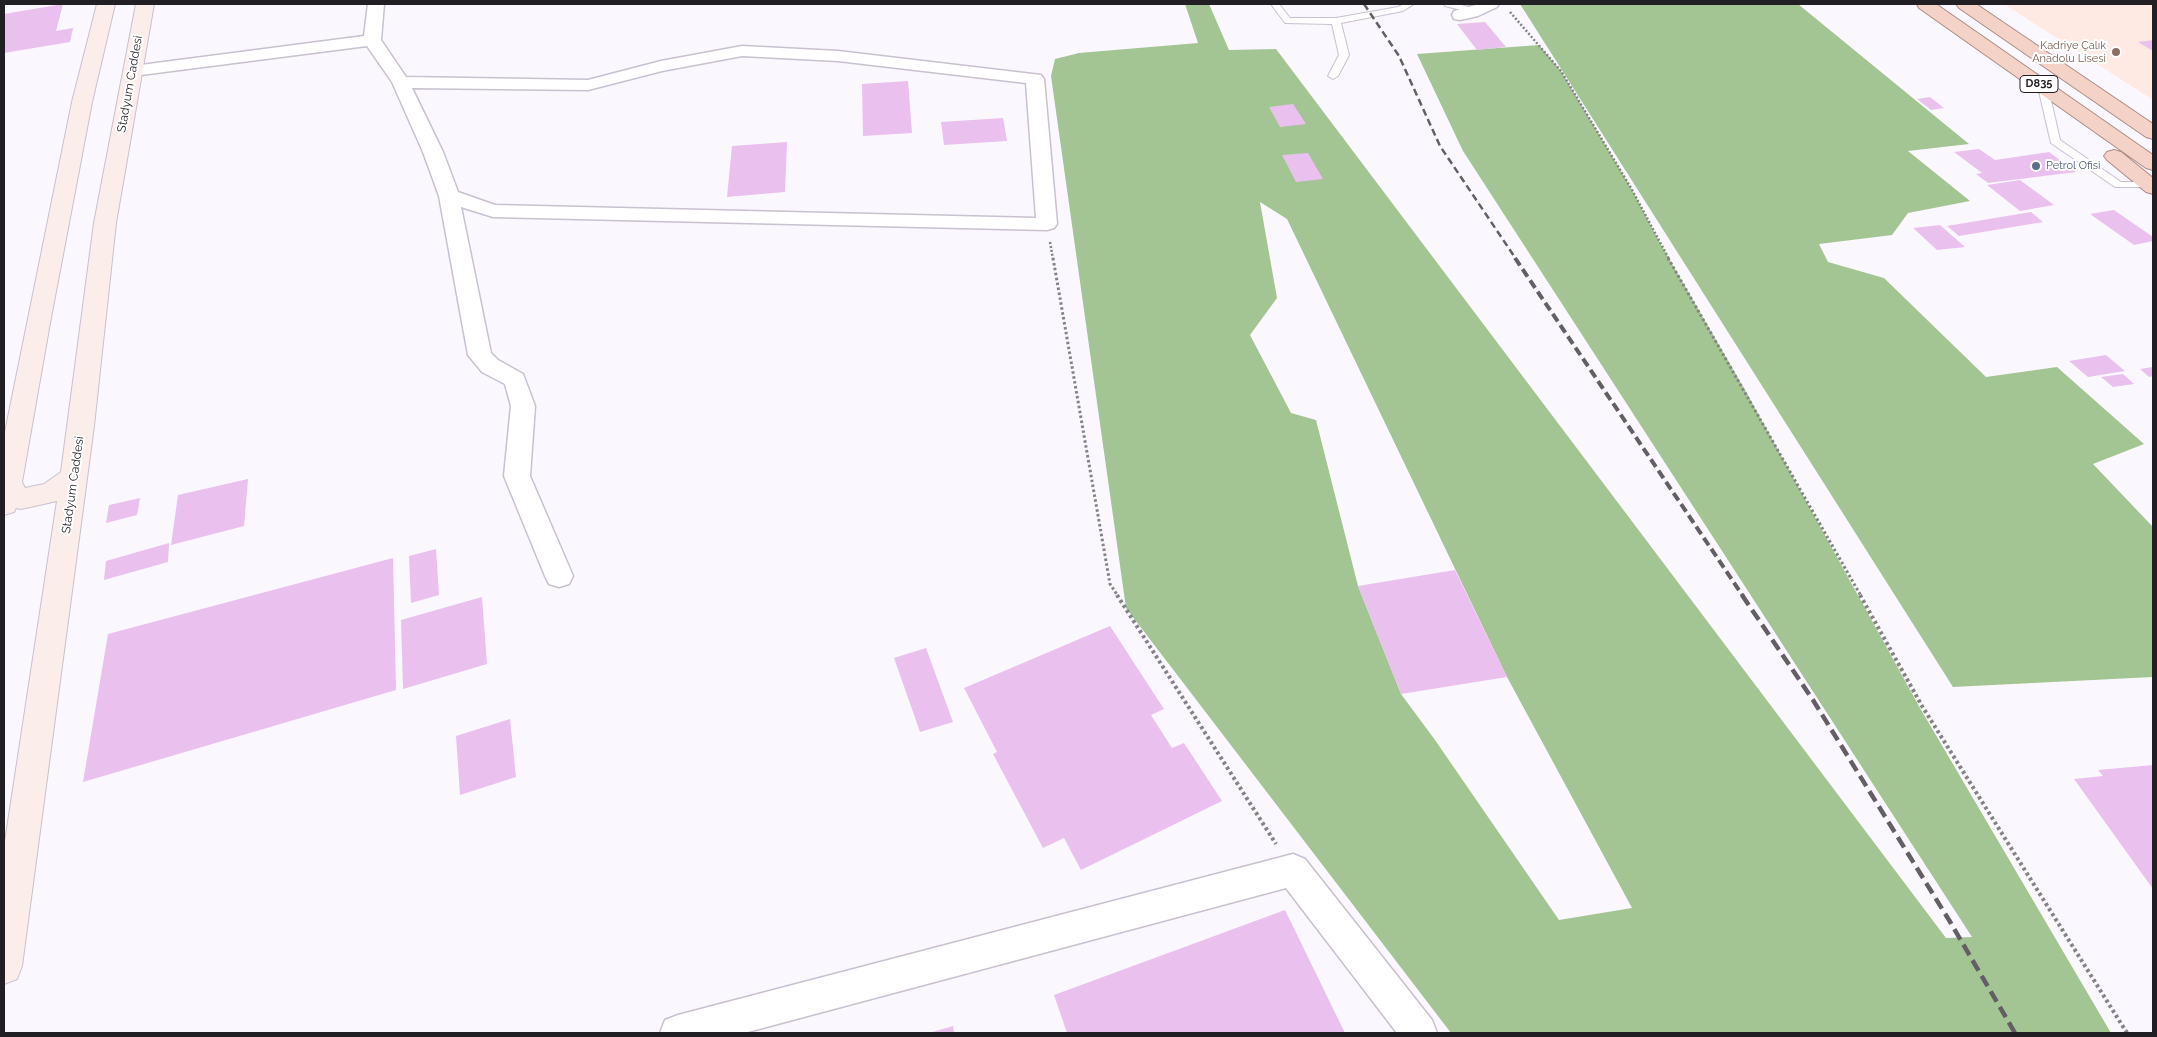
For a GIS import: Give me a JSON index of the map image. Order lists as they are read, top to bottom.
{
  "streets": {
    "highway": ["D835"],
    "main road": ["Stadyum Caddesi"]
  },
  "places": ["Kadriye Çalık Anadolu Lisesi", "Petrol Ofisi"]
}
